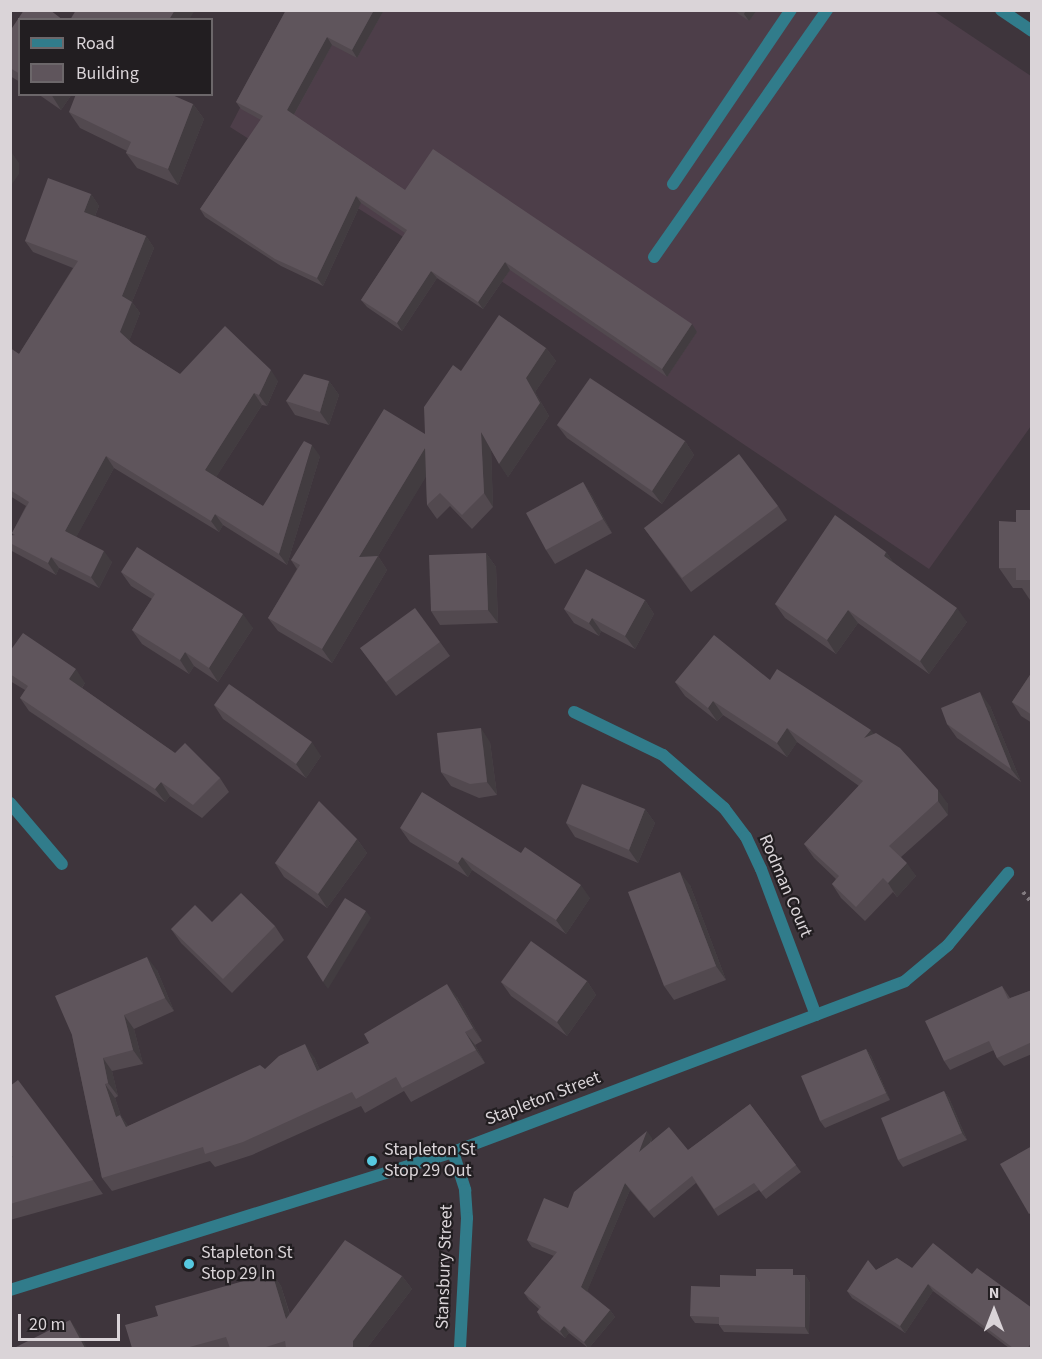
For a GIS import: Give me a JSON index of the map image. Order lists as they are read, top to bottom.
{
  "streets": {
    "street": ["Rodman Court", "Stapleton Street", "Stansbury Street"]
  },
  "crossings": [
    ["Rodman Court", "Stapleton Street"],
    ["Stapleton Street", "Stansbury Street"]
  ],
  "places": ["Stapleton St Stop 29 Out", "Stapleton St Stop 29 In"],
  "legend": ["Road", "Building"],
  "scale_bar": "20 m",
  "north": "top"
}
